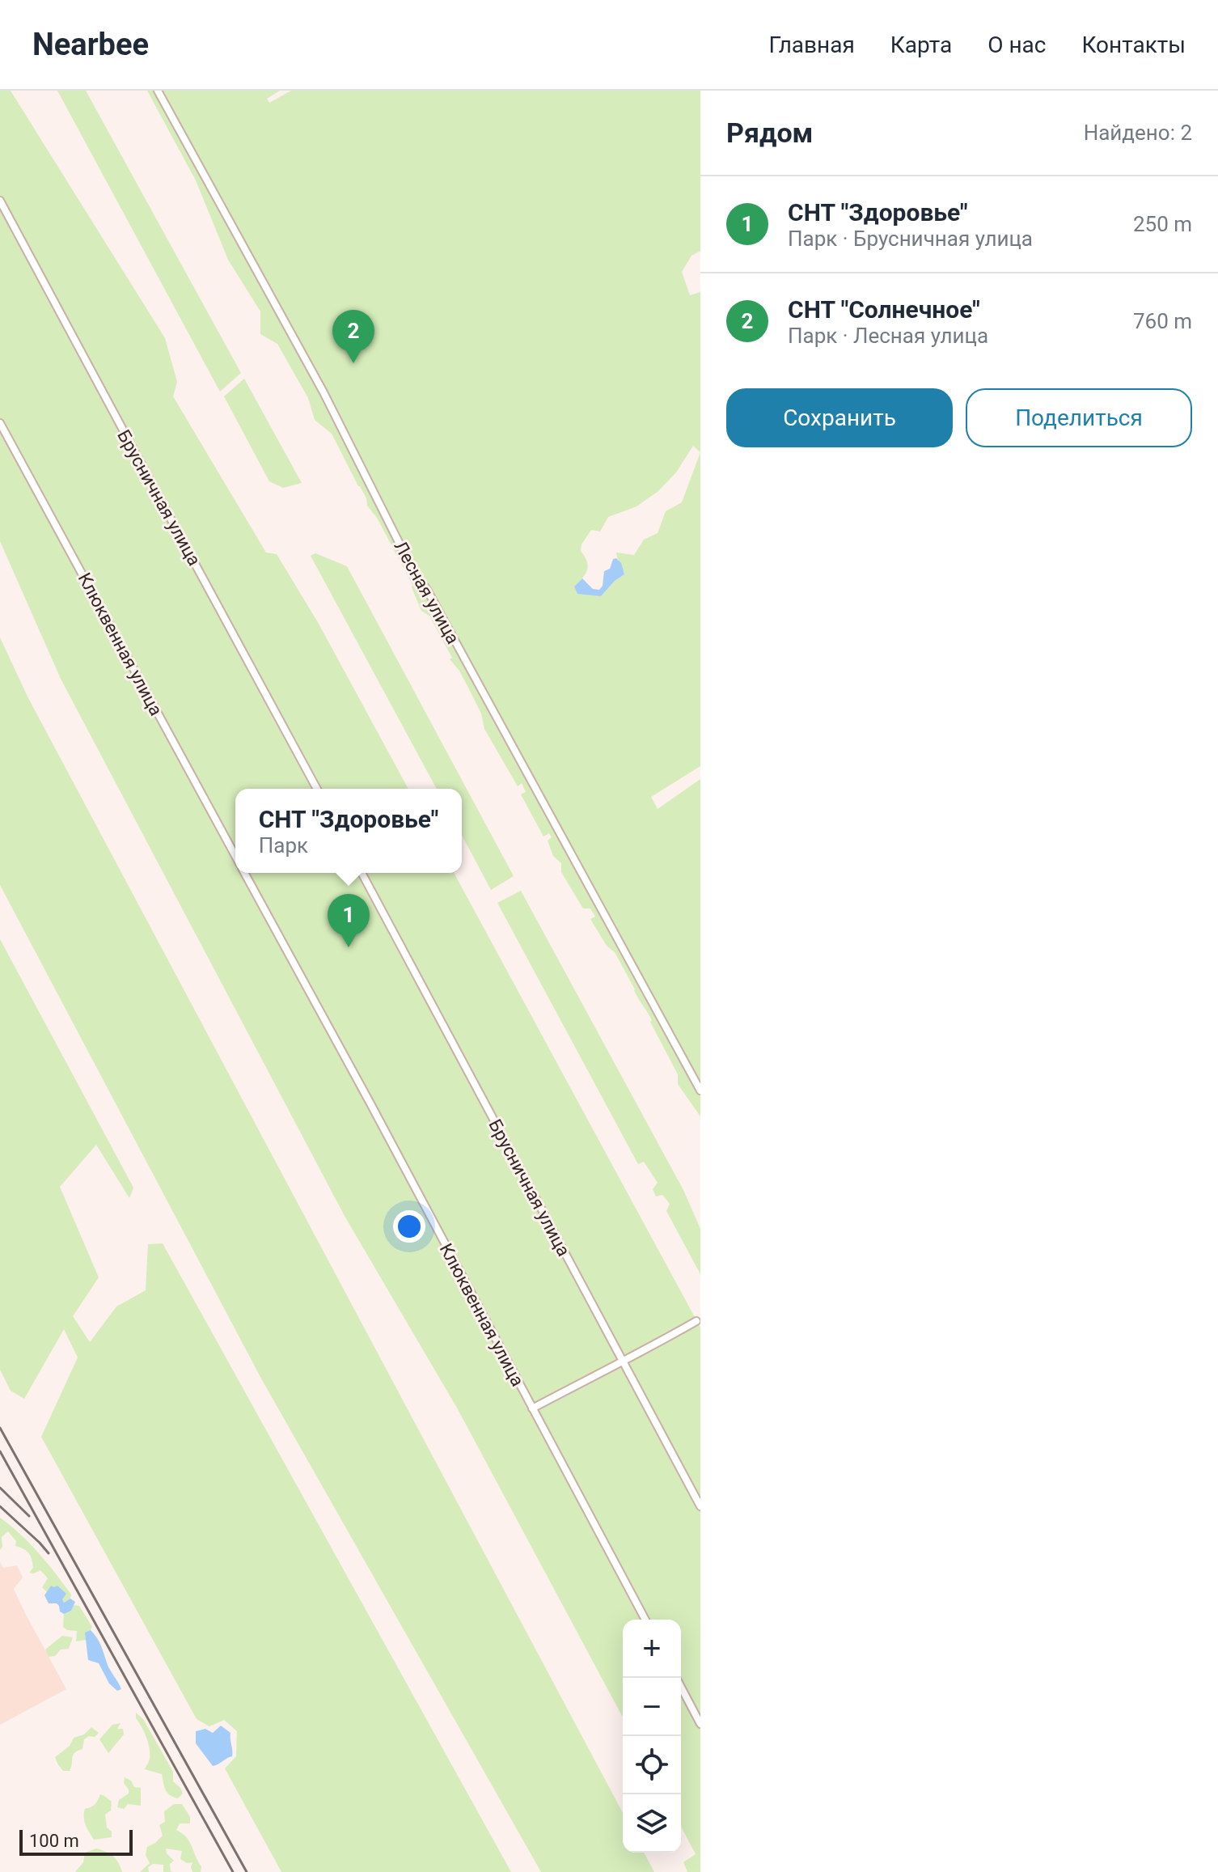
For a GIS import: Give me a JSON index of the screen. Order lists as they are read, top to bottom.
{
  "streets": {
    "street": ["Брусничная улица", "Лесная улица", "Клюквенная улица"]
  },
  "scale_bar": "100 m",
  "page": {
    "header": "Nearbee",
    "nav": [
      "Главная",
      "Карта",
      "О нас",
      "Контакты"
    ],
    "heading": ["Рядом", "Найдено: 2"],
    "list": [
      {
        "mark": "1",
        "name": "СНТ \"Здоровье\"",
        "note": "Парк · Брусничная улица",
        "value": "250 m"
      },
      {
        "mark": "2",
        "name": "СНТ \"Солнечное\"",
        "note": "Парк · Лесная улица",
        "value": "760 m"
      }
    ],
    "pins": ["2", "1"],
    "buttons": ["Сохранить", "Поделиться"],
    "popup": ["СНТ \"Здоровье\"", "Парк"],
    "map_buttons": ["+", "−"],
    "scale": "100 m"
  }
}
